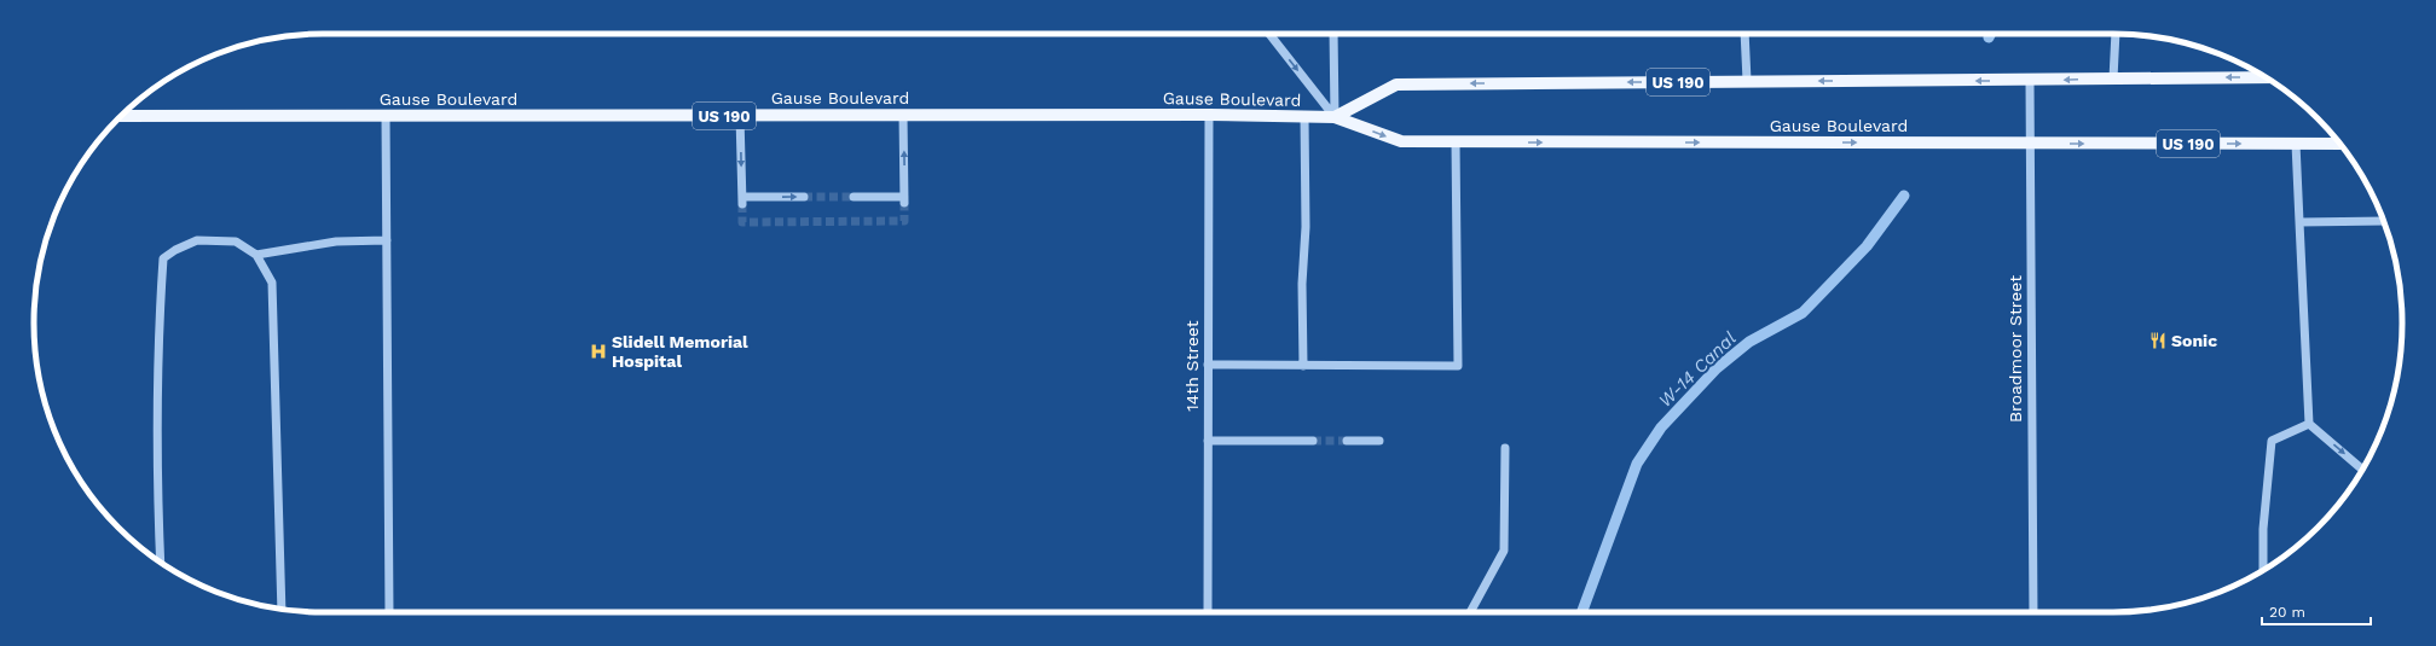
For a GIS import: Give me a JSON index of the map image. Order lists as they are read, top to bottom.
{
  "streets": {
    "main road": ["US 190", "Gause Boulevard"],
    "street": ["Broadmoor Street", "14th Street"]
  },
  "crossings": [
    ["US 190", "Gause Boulevard"],
    ["US 190", "Broadmoor Street"],
    ["Gause Boulevard", "Broadmoor Street"],
    ["Gause Boulevard", "14th Street"]
  ],
  "water": ["W-14 Canal"],
  "places": {
    "restaurant": ["Sonic"],
    "hospital": ["Slidell Memorial Hospital"]
  },
  "scale_bar": "20 m"
}
